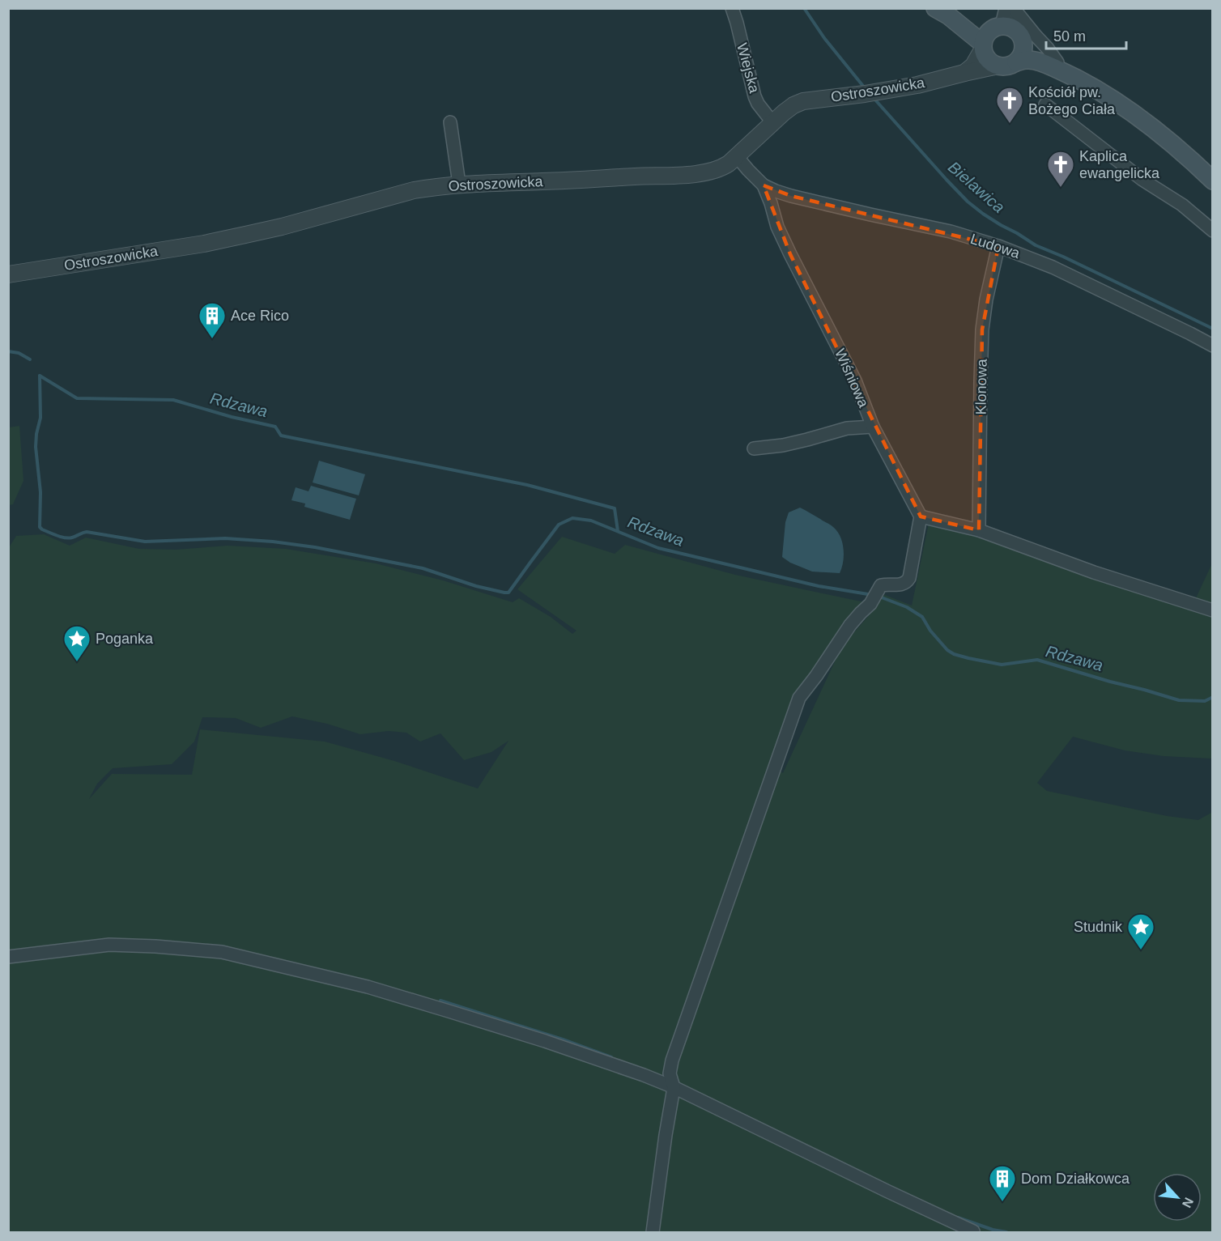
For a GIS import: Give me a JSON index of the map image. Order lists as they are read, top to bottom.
{
  "streets": {
    "street": [
      "Wiejska",
      "Ostroszowicka",
      "Ludowa",
      "Wiśniowa",
      "Klonowa"
    ]
  },
  "crossings": [
    ["Wiejska", "Ostroszowicka"],
    ["Ostroszowicka", "Wiśniowa"],
    ["Ludowa", "Wiśniowa"],
    ["Ludowa", "Klonowa"]
  ],
  "water": ["Bielawica", "Rdzawa"],
  "places": {
    "church": ["Kościół pw. Bożego Ciała", "Kaplica ewangelicka"],
    "building": ["Ace Rico", "Dom Działkowca"],
    "place": ["Poganka", "Studnik"]
  },
  "scale_bar": "50 m",
  "north": "bottom right"
}
